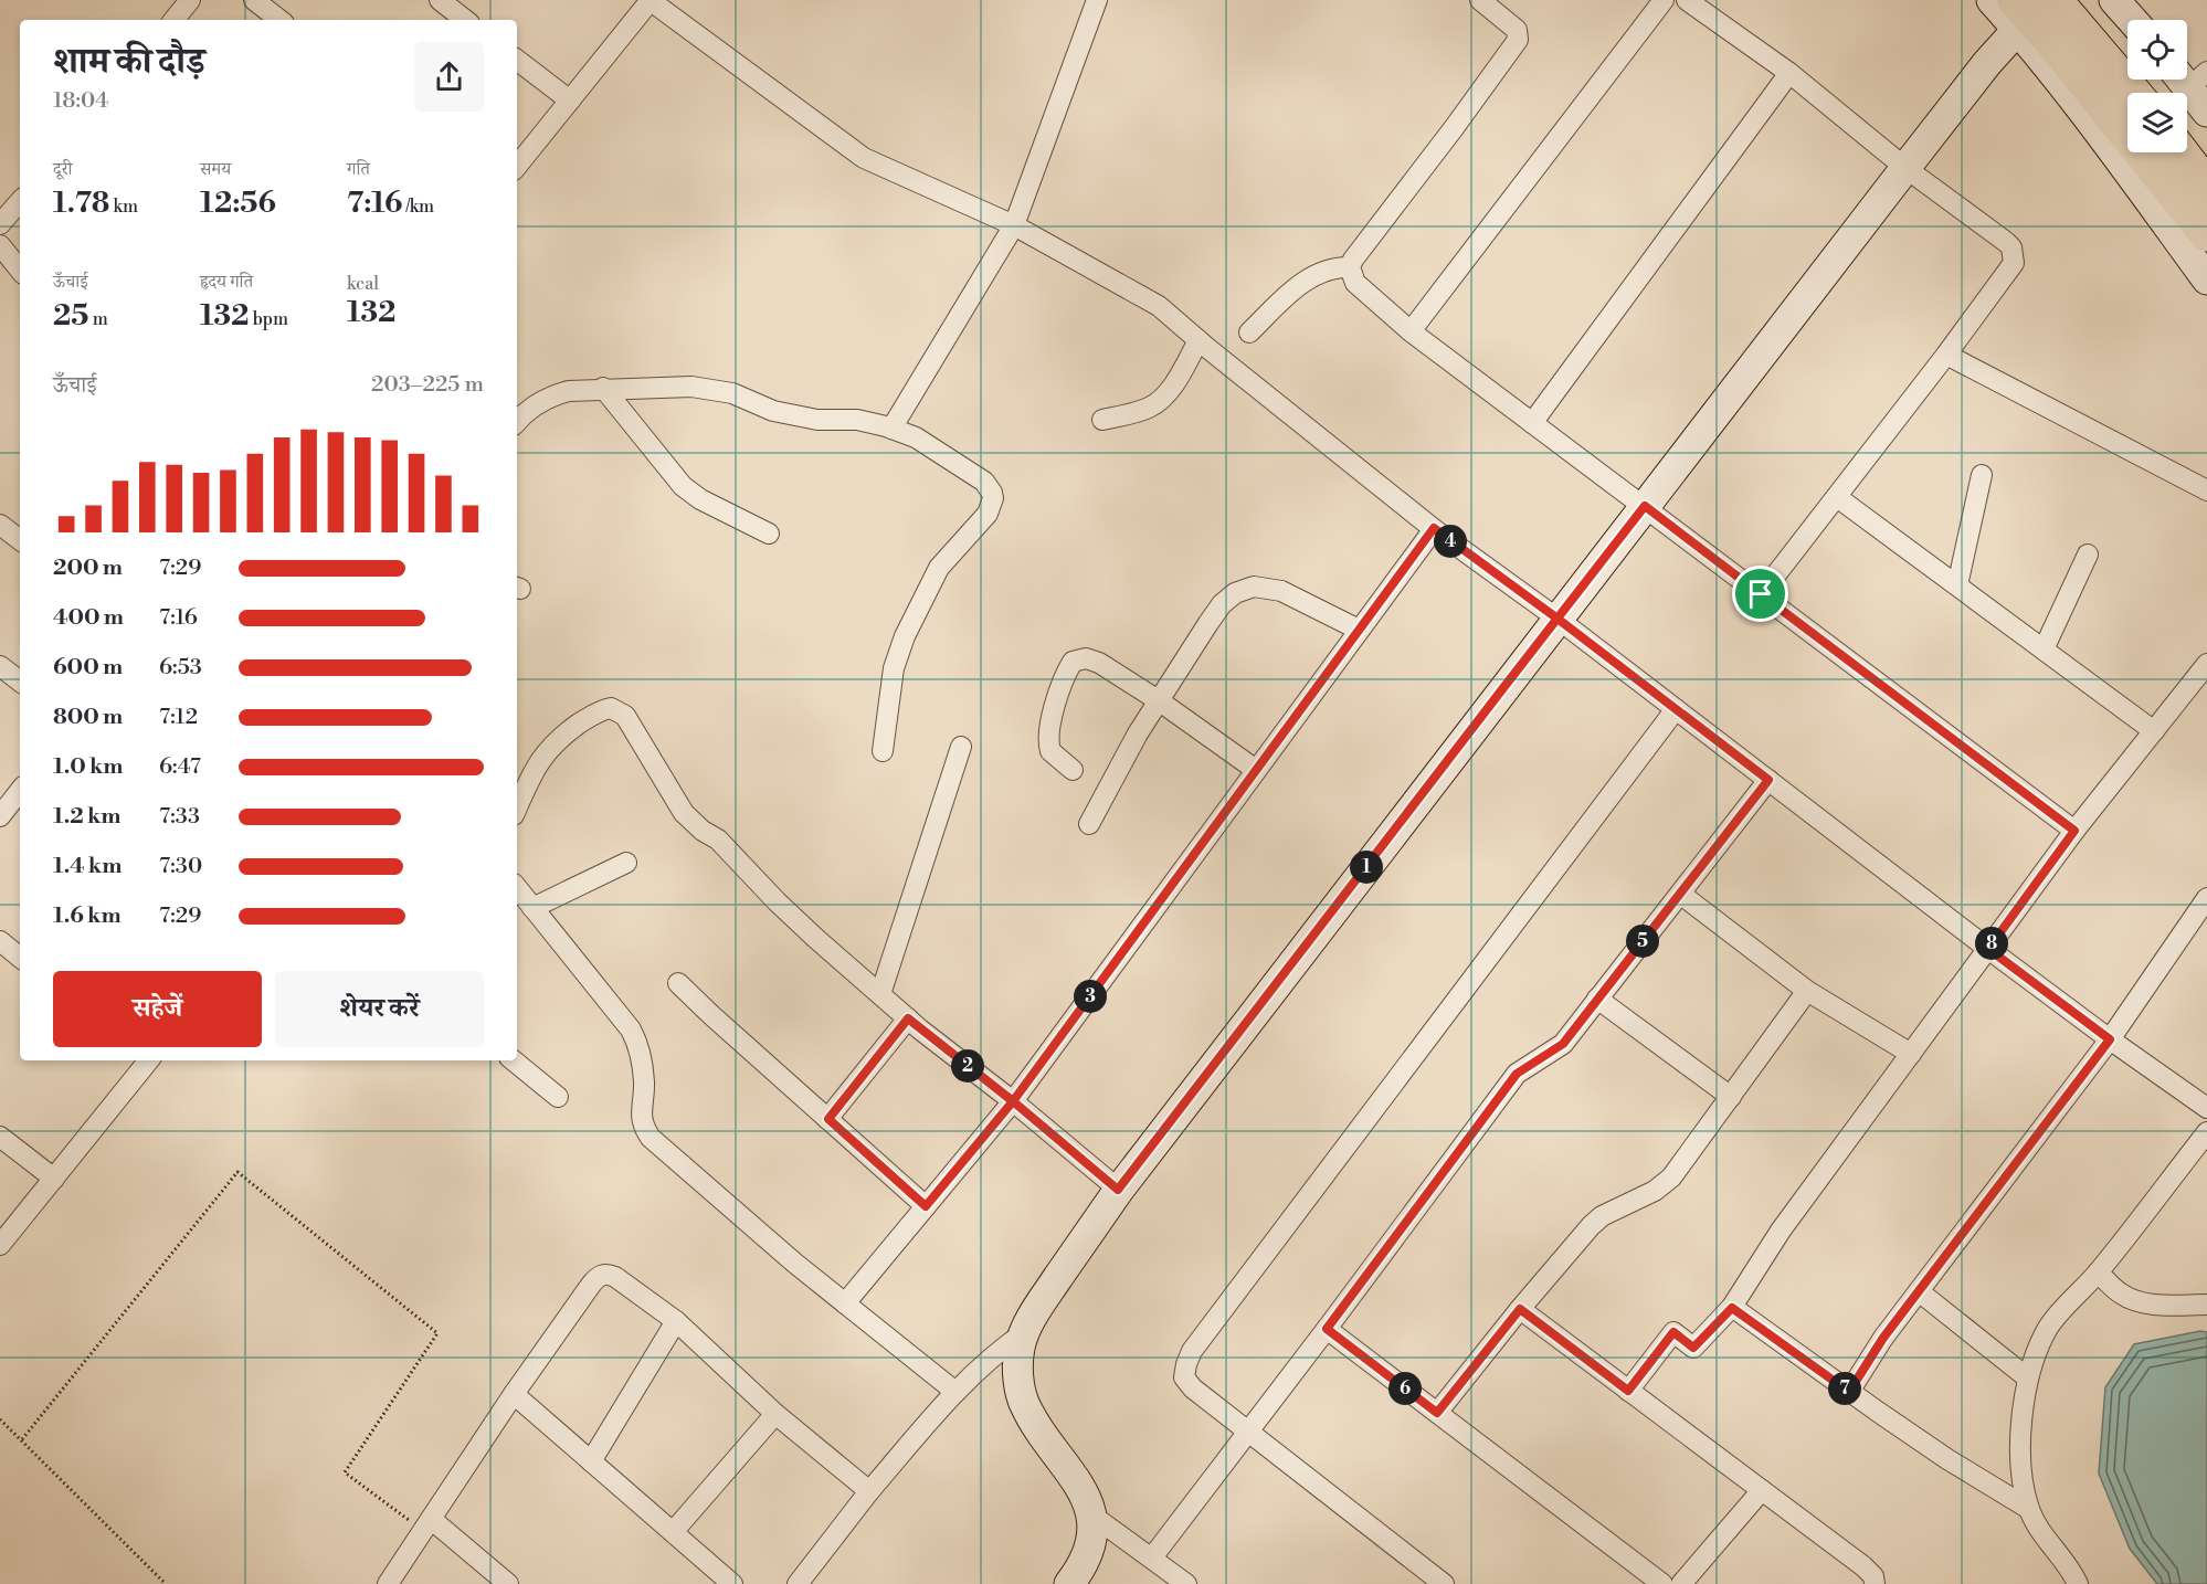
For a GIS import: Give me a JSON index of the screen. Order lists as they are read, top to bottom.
{
  "page": {
    "heading": ["शाम की दौड़", "18:04"],
    "stats": [
      ["दूरी", "1.78 km"],
      ["समय", "12:56"],
      ["गति", "7:16 /km"],
      ["ऊँचाई", "25 m"],
      ["हृदय गति", "132 bpm"],
      ["kcal", "132"]
    ],
    "chart": ["ऊँचाई", "203–225 m"],
    "pins": [
      "4",
      "1",
      "5",
      "8",
      "3",
      "2",
      "6",
      "7"
    ],
    "list": [
      {
        "name": "200 m",
        "note": "7:29"
      },
      {
        "name": "400 m",
        "note": "7:16"
      },
      {
        "name": "600 m",
        "note": "6:53"
      },
      {
        "name": "800 m",
        "note": "7:12"
      },
      {
        "name": "1.0 km",
        "note": "6:47"
      },
      {
        "name": "1.2 km",
        "note": "7:33"
      },
      {
        "name": "1.4 km",
        "note": "7:30"
      },
      {
        "name": "1.6 km",
        "note": "7:29"
      }
    ],
    "buttons": ["सहेजें", "शेयर करें"]
  }
}
